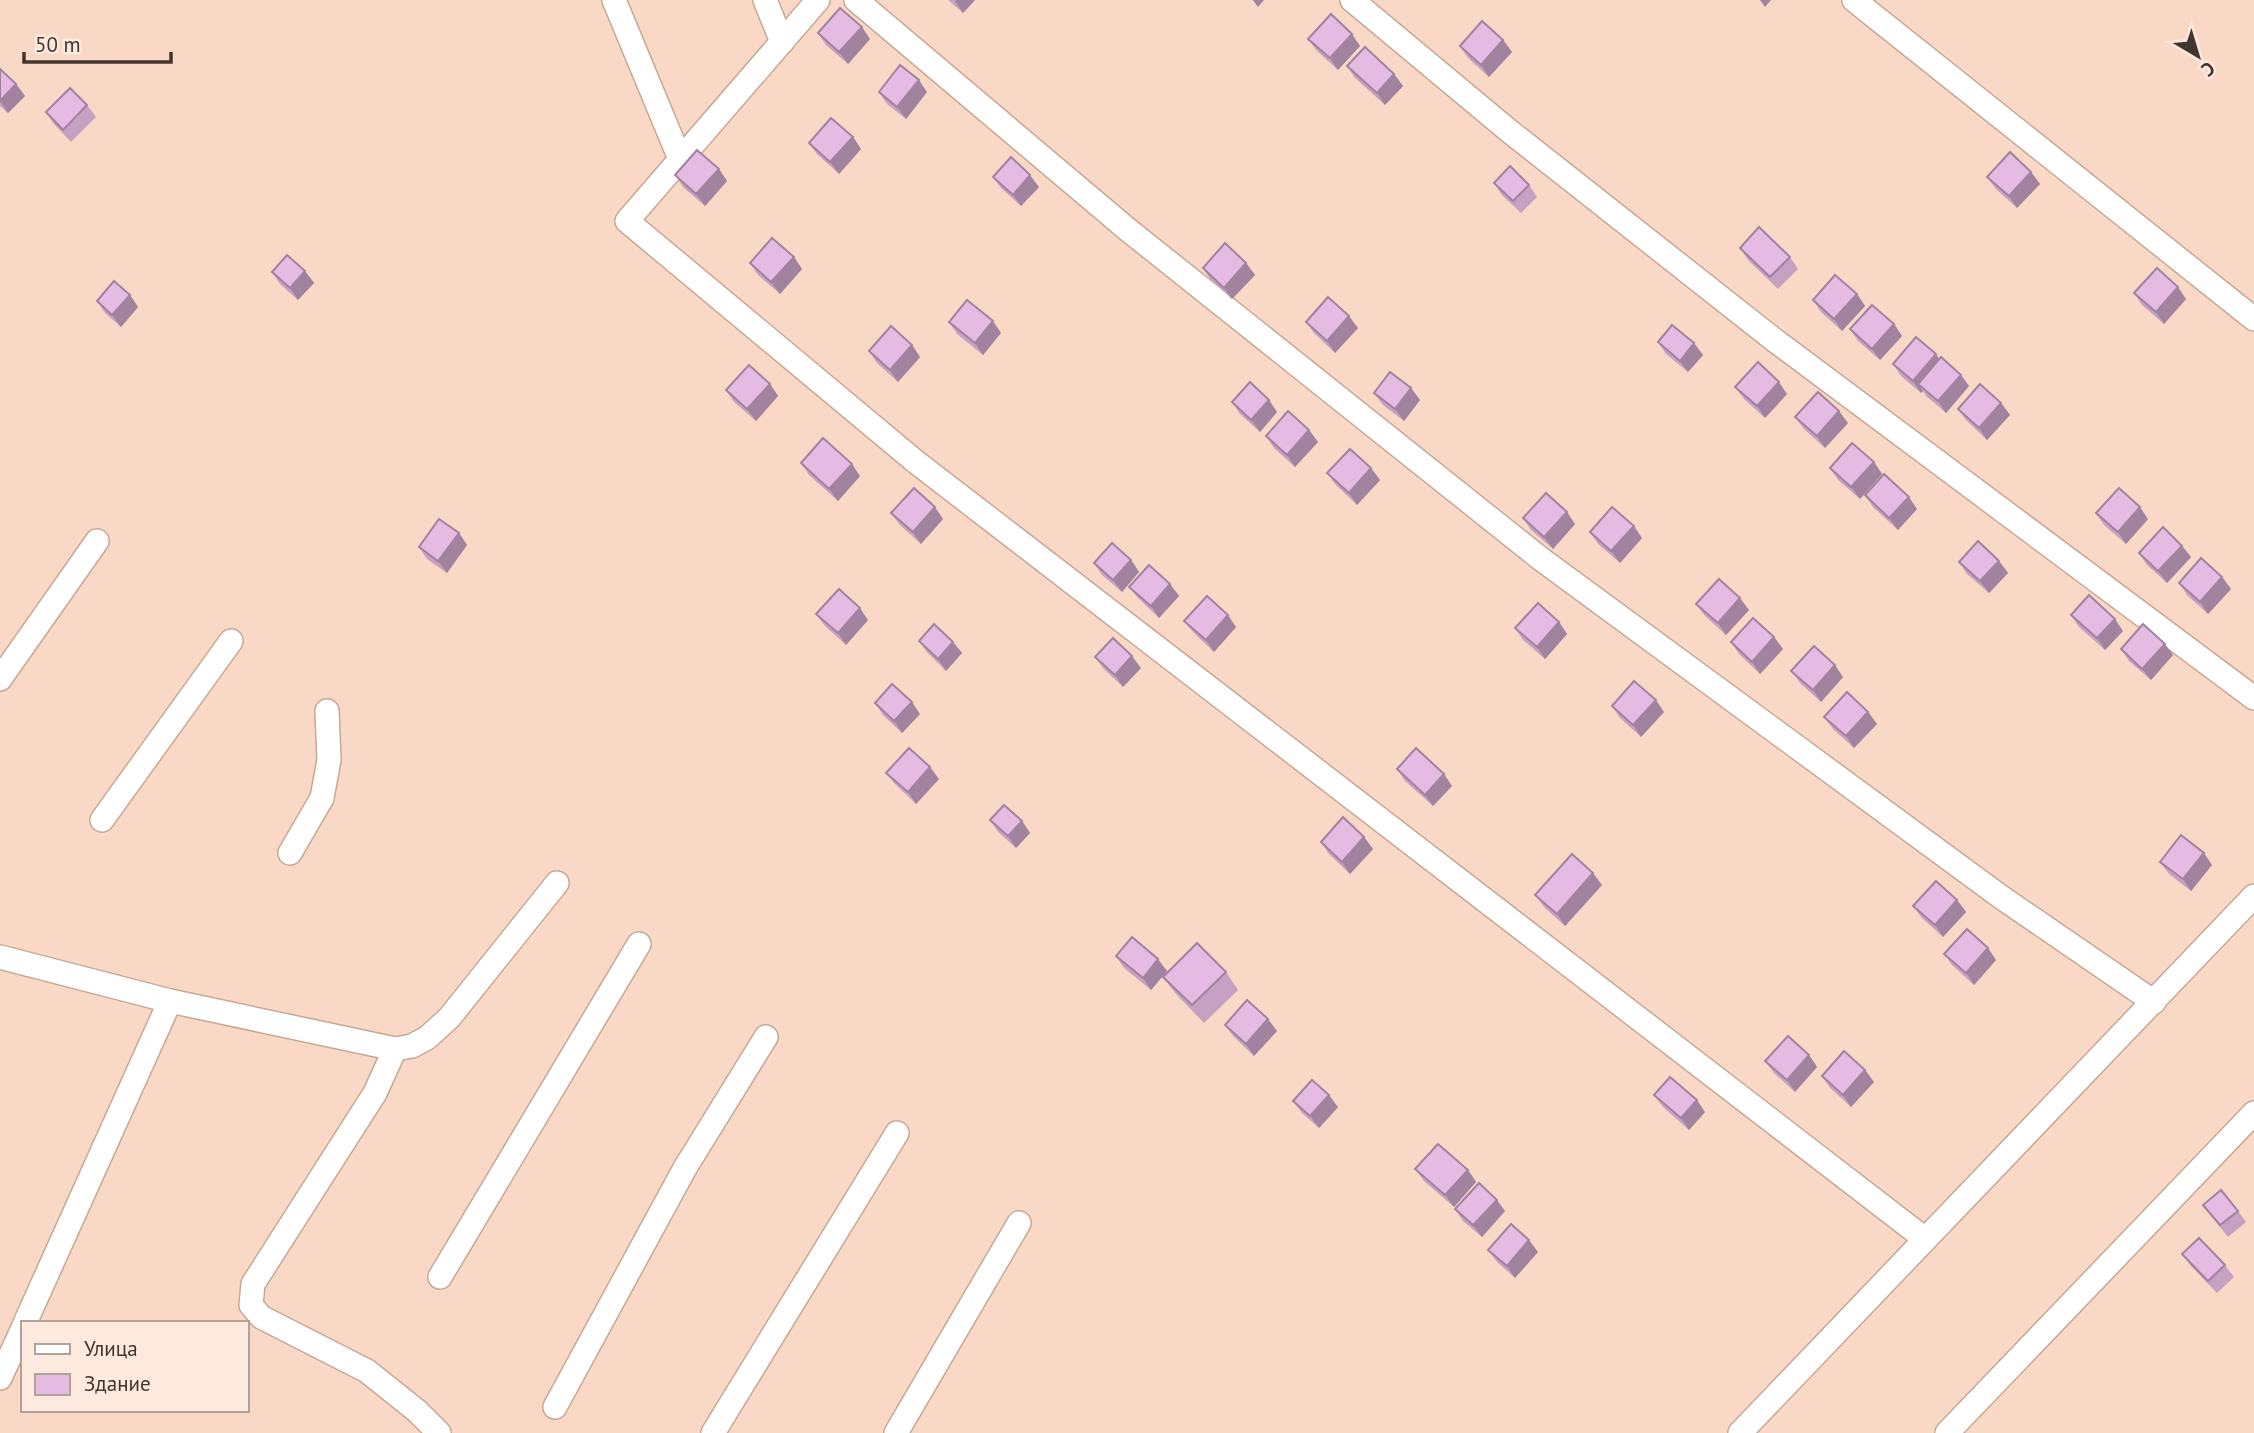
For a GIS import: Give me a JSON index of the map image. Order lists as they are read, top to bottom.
{
  "legend": ["Улица", "Здание"],
  "scale_bar": "50 m",
  "north": "bottom right"
}
